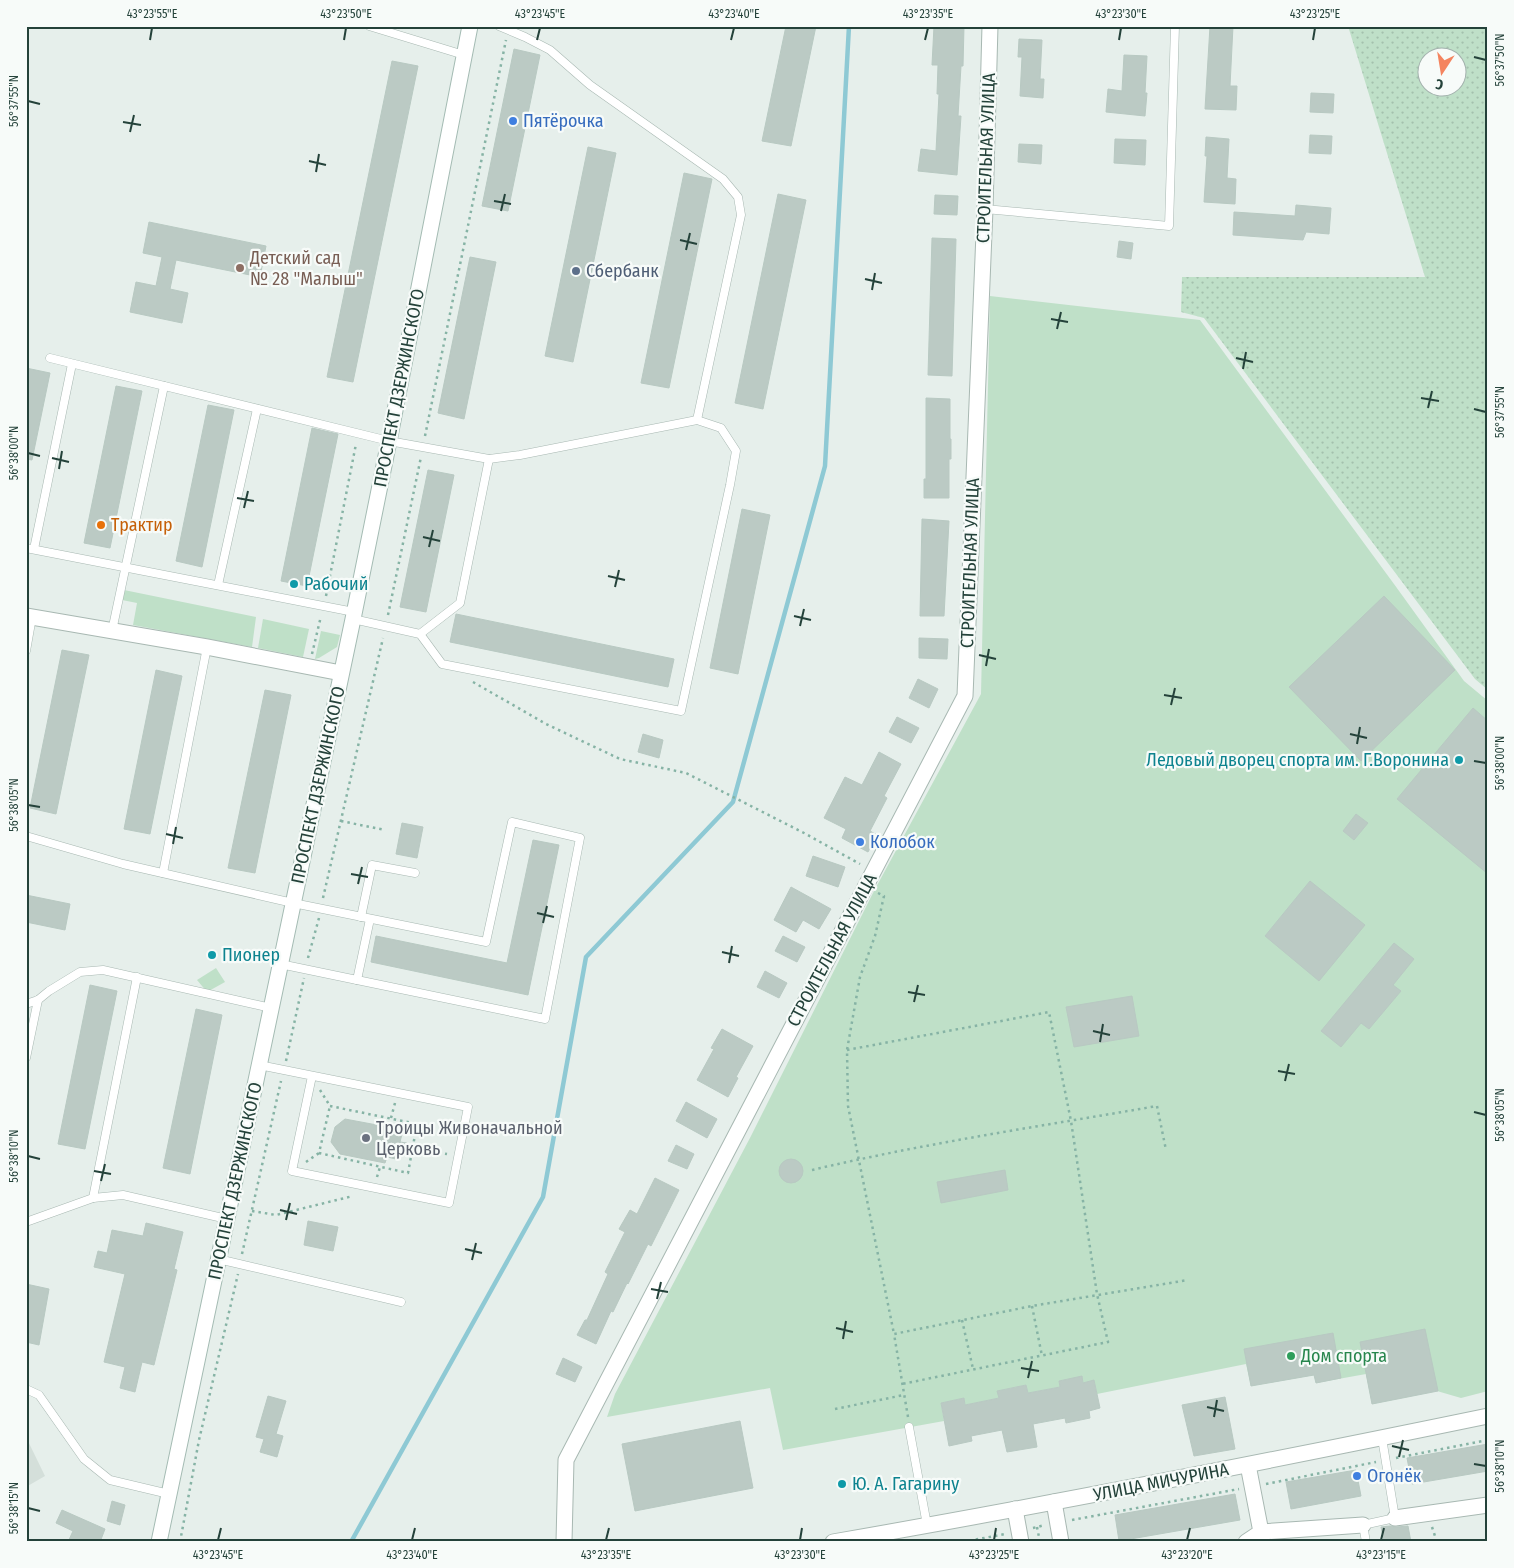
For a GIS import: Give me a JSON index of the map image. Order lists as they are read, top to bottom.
{
  "streets": {
    "street": ["СТРОИТЕЛЬНАЯ УЛИЦА", "ПРОСПЕКТ ДЗЕРЖИНСКОГО", "УЛИЦА МИЧУРИНА"]
  },
  "places": [
    "Пятёрочка",
    "Детский сад № 28 \"Малыш\"",
    "Сбербанк",
    "Трактир",
    "Рабочий",
    "Ледовый дворец спорта им. Г.Воронина",
    "Колобок",
    "Пионер",
    "Троицы Живоначальной Церковь",
    "Дом спорта",
    "Огонёк",
    "Ю. А. Гагарину"
  ],
  "north": "bottom",
  "coordinates": [
    "43°23'55\"E",
    "43°23'50\"E",
    "43°23'45\"E",
    "43°23'40\"E",
    "43°23'35\"E",
    "43°23'30\"E",
    "43°23'25\"E",
    "56°37'50\"N",
    "56°37'55\"N",
    "56°38'00\"N",
    "56°38'05\"N",
    "56°38'10\"N",
    "56°38'15\"N",
    "43°23'20\"E",
    "43°23'15\"E"
  ]
}
